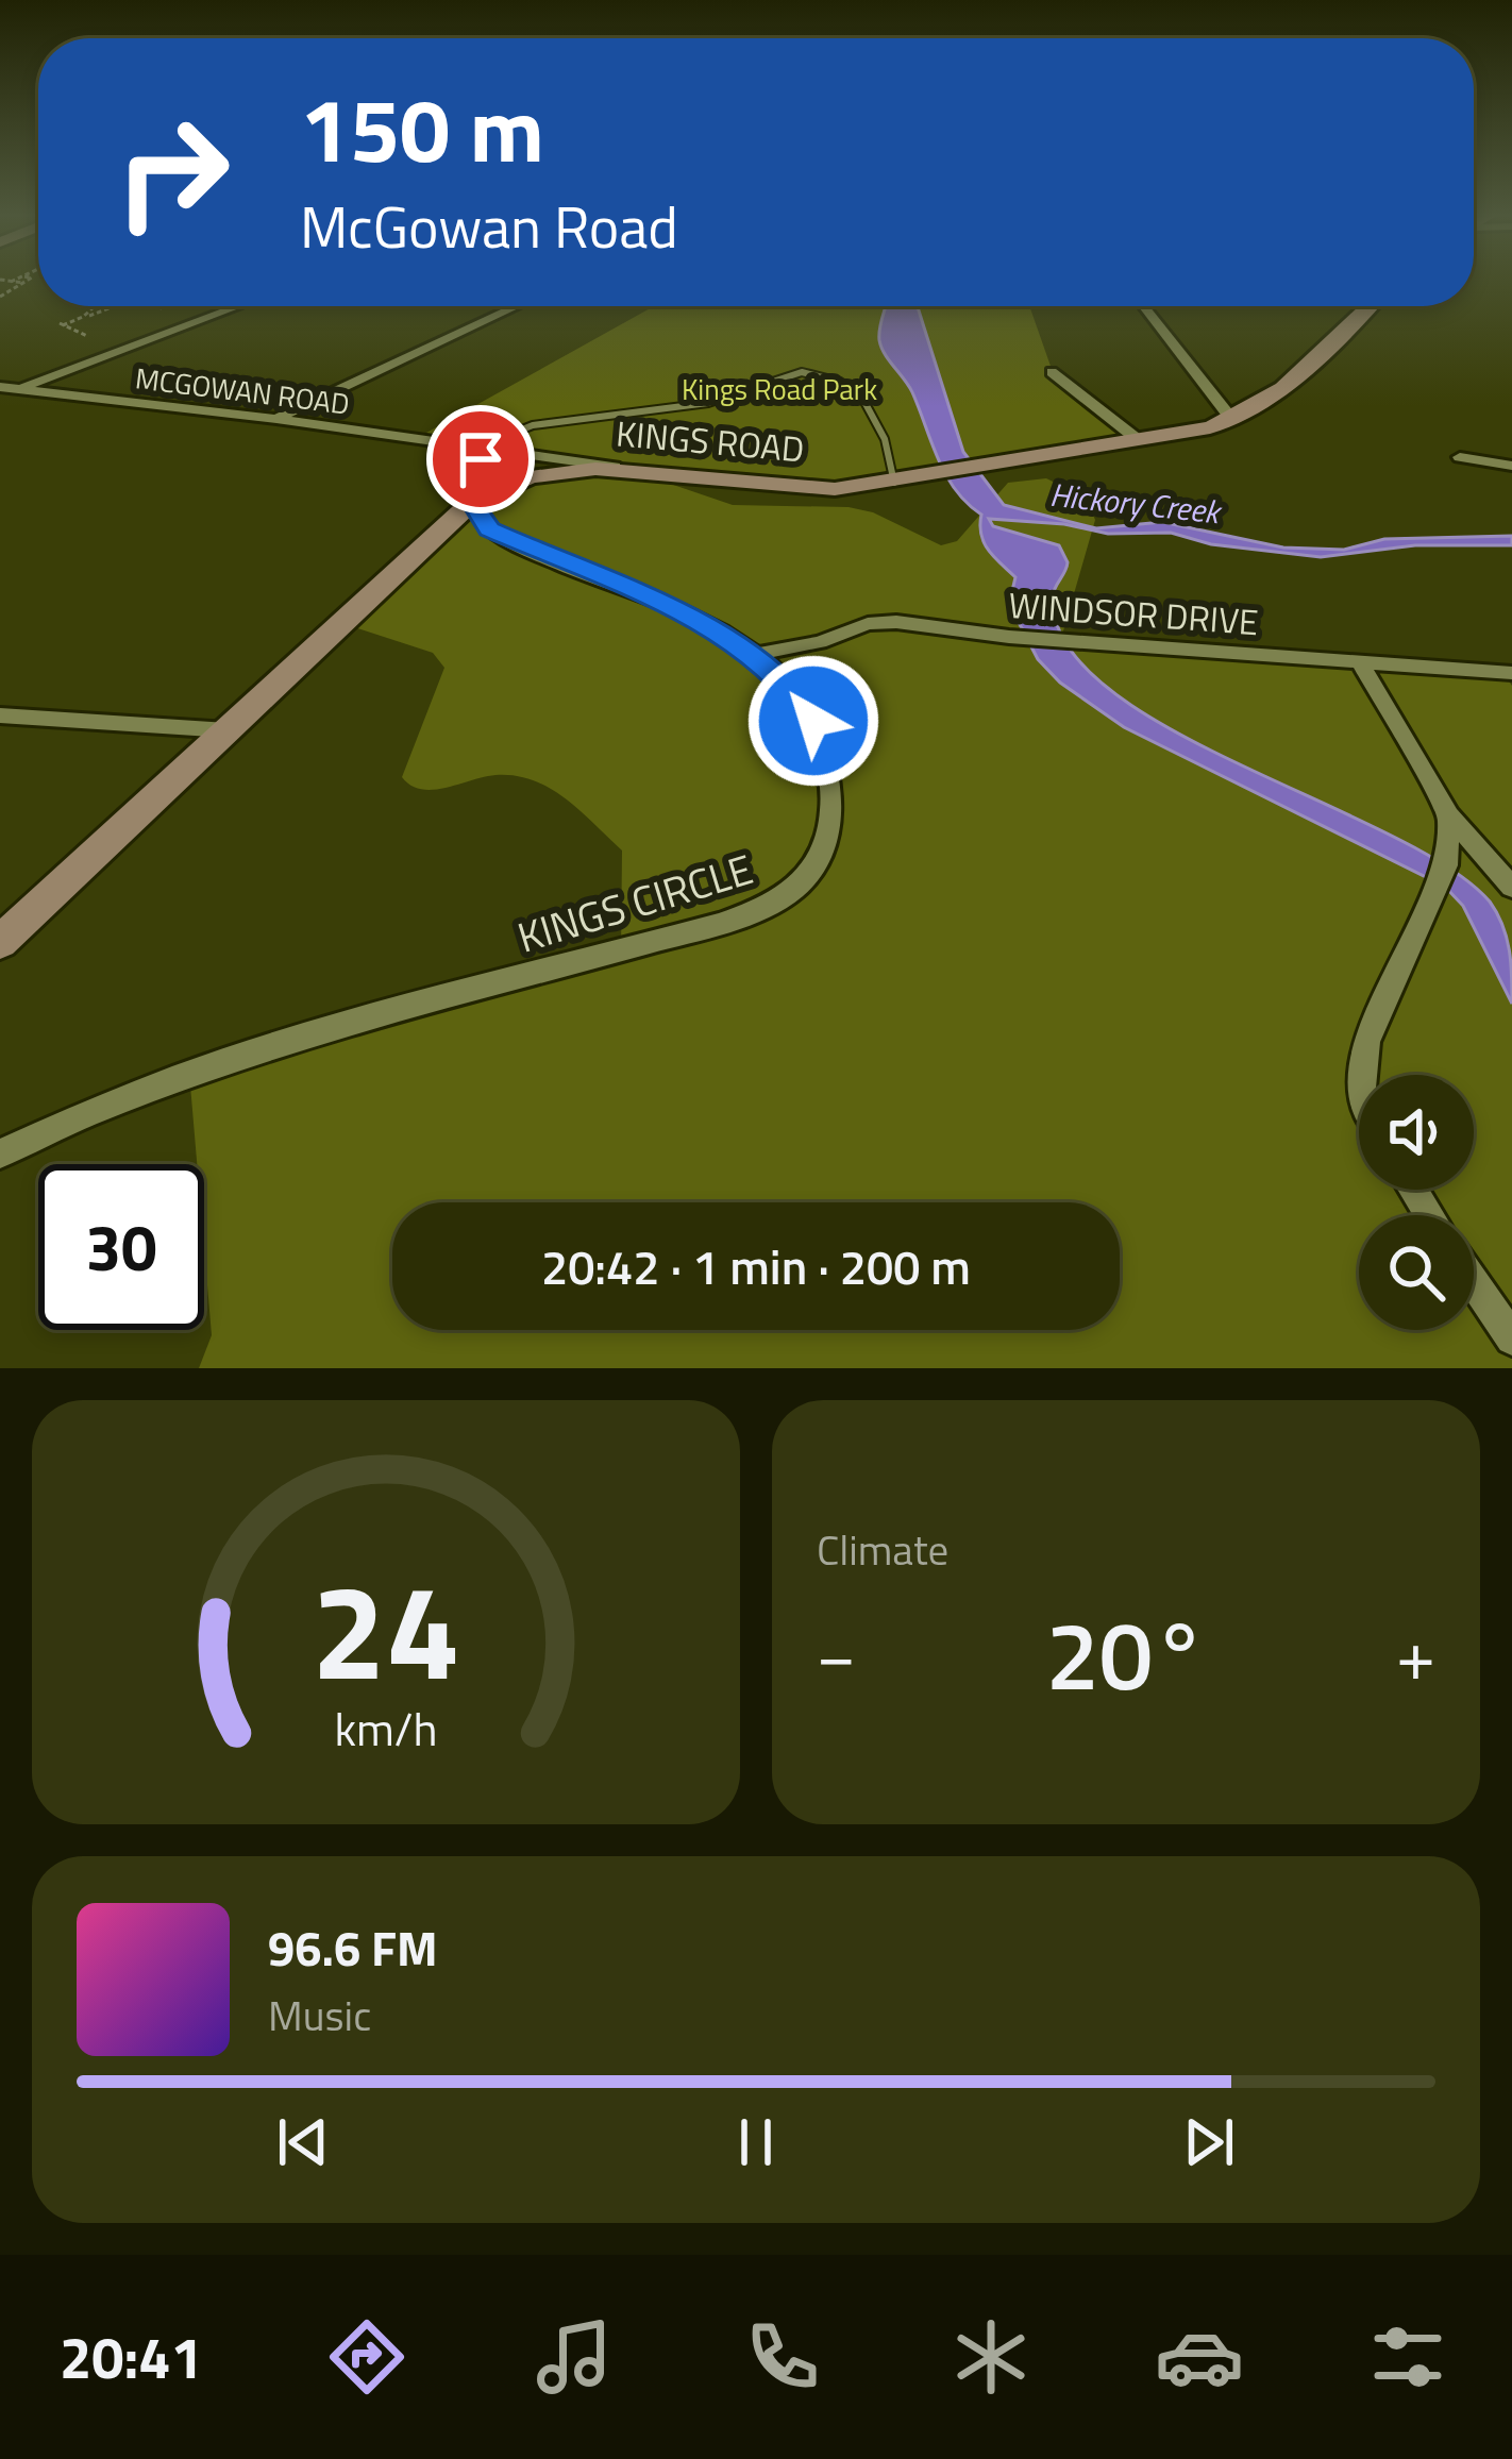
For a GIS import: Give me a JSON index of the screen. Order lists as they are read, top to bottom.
{
  "streets": {
    "street": [
      "MCGOWAN ROAD",
      "KINGS ROAD",
      "WINDSOR DRIVE",
      "KINGS CIRCLE"
    ]
  },
  "crossings": [
    ["MCGOWAN ROAD", "KINGS ROAD"],
    ["KINGS ROAD", "KINGS CIRCLE"],
    ["WINDSOR DRIVE", "KINGS CIRCLE"]
  ],
  "water": ["Hickory Creek"],
  "parks": ["Kings Road Park"],
  "page": {
    "turn": ["150 m", "McGowan Road"],
    "limit": "30",
    "trip": "20:42 · 1 min · 200 m",
    "tile": "Climate",
    "heat": ["−", "20°", "+"],
    "song": ["96.6 FM", "Music"],
    "tabs": "20:41",
    "gauge": ["24", "km/h"]
  }
}
